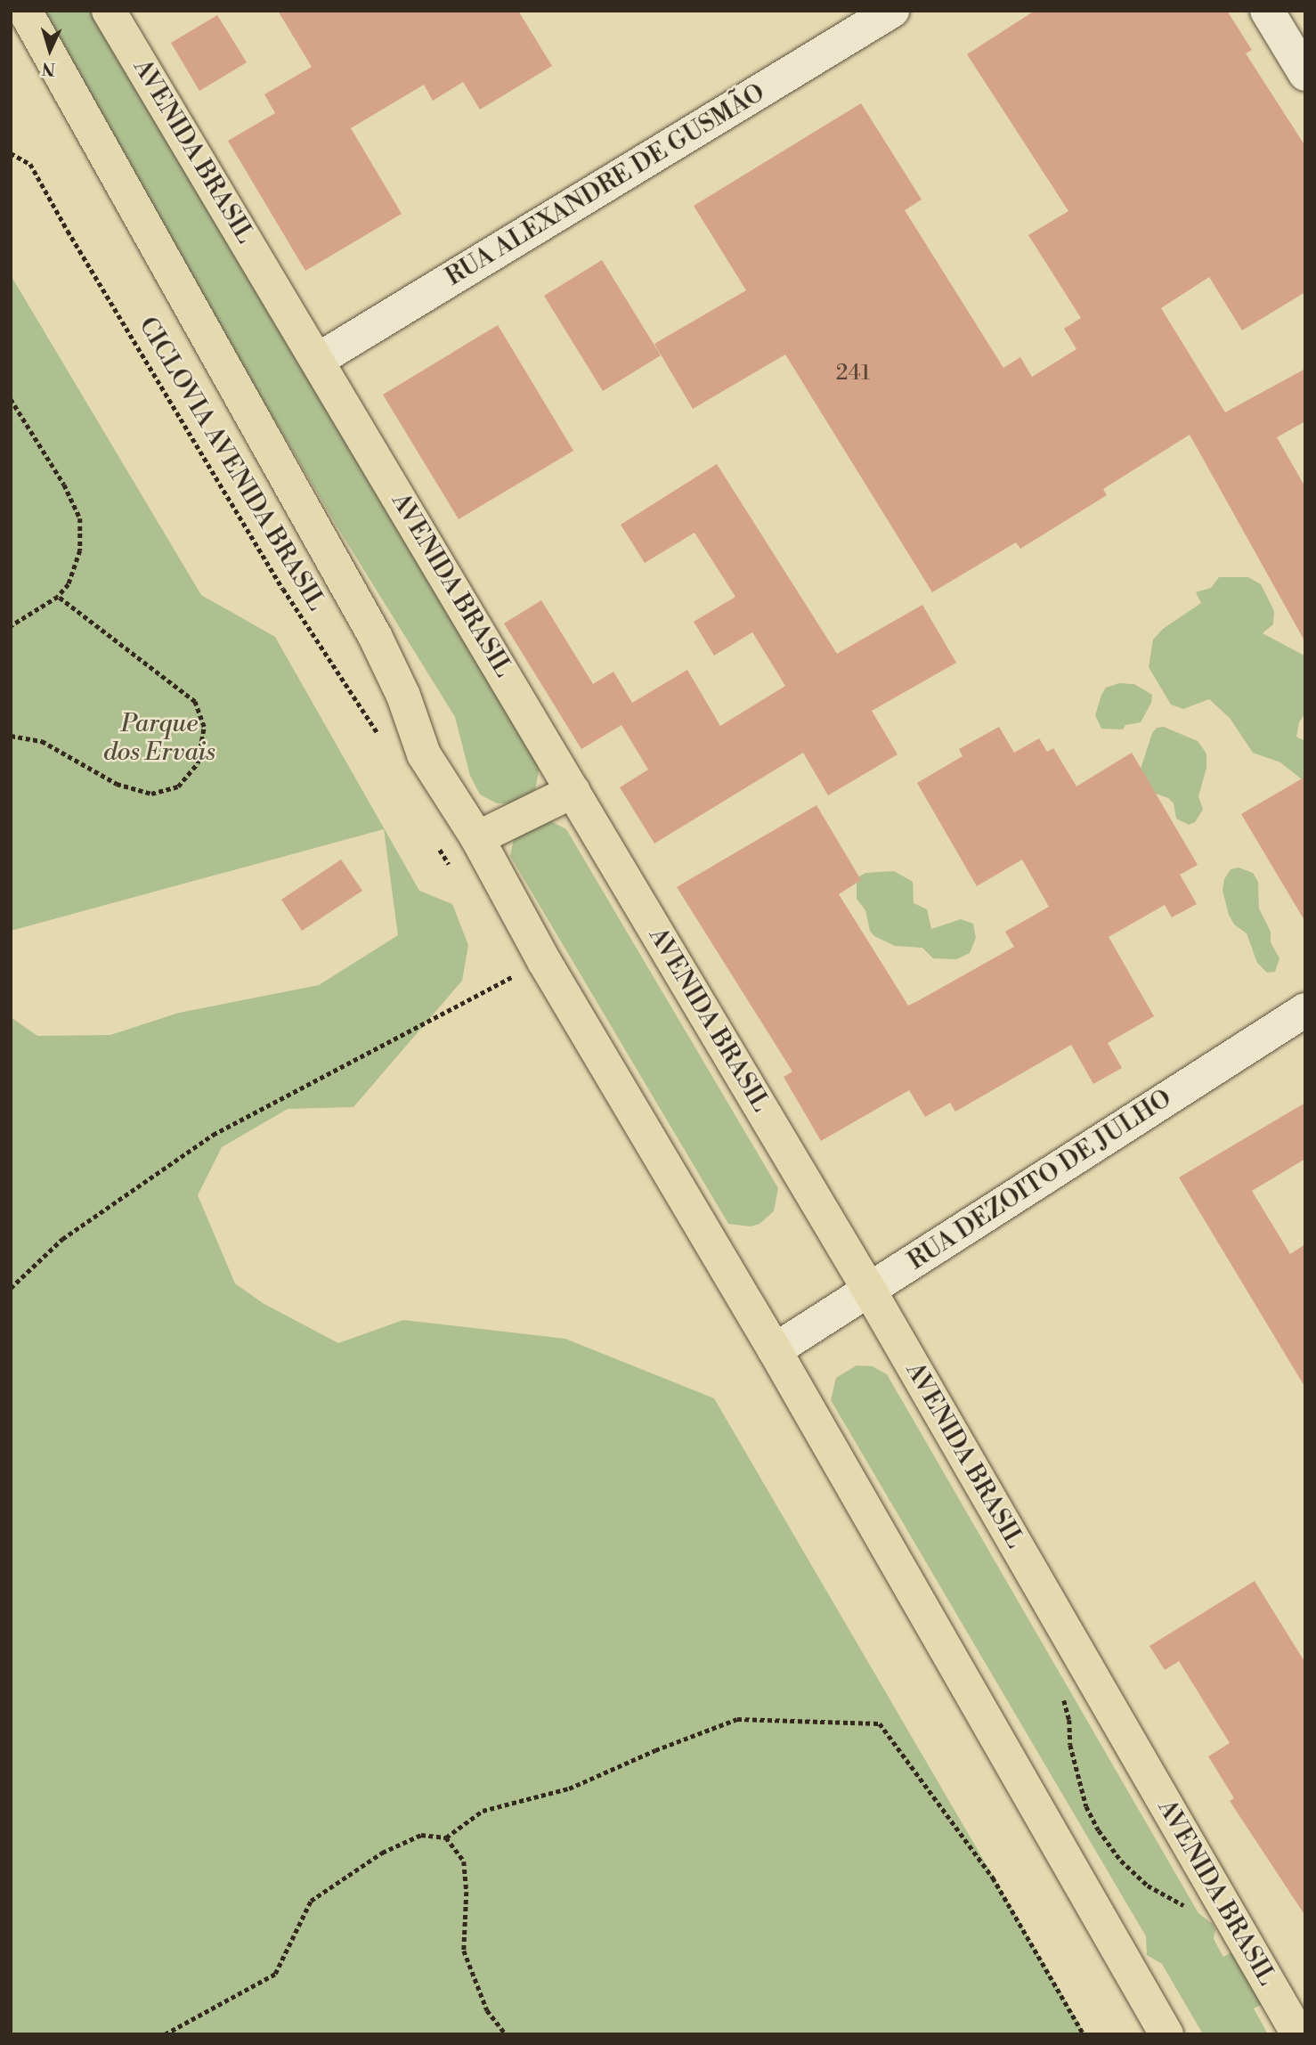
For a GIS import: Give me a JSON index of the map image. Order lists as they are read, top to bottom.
{
  "streets": {
    "main road": ["AVENIDA BRASIL"],
    "street": ["RUA ALEXANDRE DE GUSMÃO", "RUA DEZOITO DE JULHO"],
    "path": ["CICLOVIA AVENIDA BRASIL"]
  },
  "crossings": [
    ["AVENIDA BRASIL", "RUA ALEXANDRE DE GUSMÃO"],
    ["AVENIDA BRASIL", "RUA DEZOITO DE JULHO"]
  ],
  "parks": ["Parque dos Ervais"],
  "house_numbers": ["241"],
  "north": "bottom"
}
